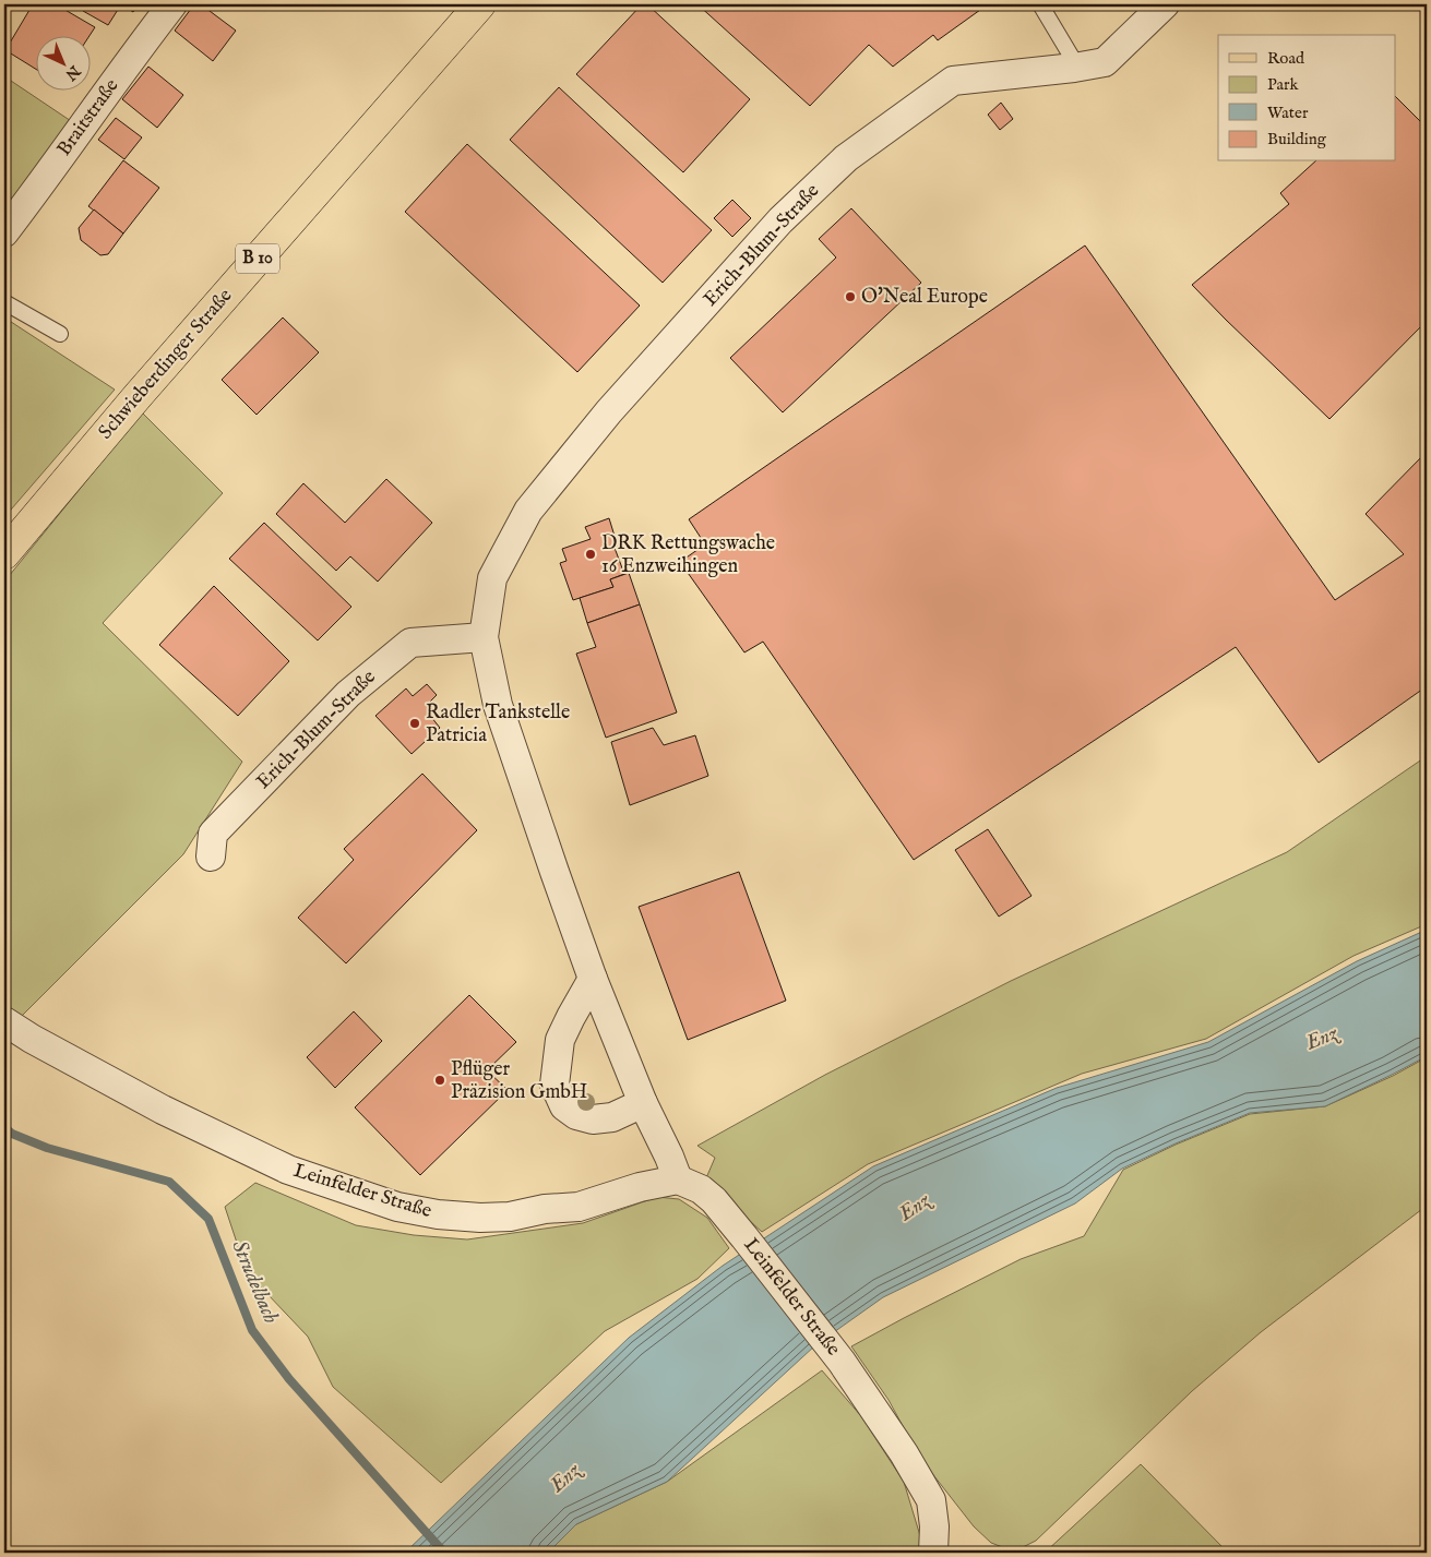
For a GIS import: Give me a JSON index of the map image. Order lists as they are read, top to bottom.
{
  "streets": {
    "main road": ["B 10", "Schwieberdinger Straße"],
    "street": ["Braitstraße", "Erich-Blum-Straße", "Leinfelder Straße"]
  },
  "crossings": [
    ["Erich-Blum-Straße", "Leinfelder Straße"]
  ],
  "water": ["Enz", "Strudelbach"],
  "places": [
    "O'Neal Europe",
    "DRK Rettungswache 16 Enzweihingen",
    "Radler Tankstelle Patricia",
    "Pflüger Präzision GmbH"
  ],
  "legend": [
    "Road",
    "Park",
    "Water",
    "Building"
  ],
  "north": "bottom right"
}
